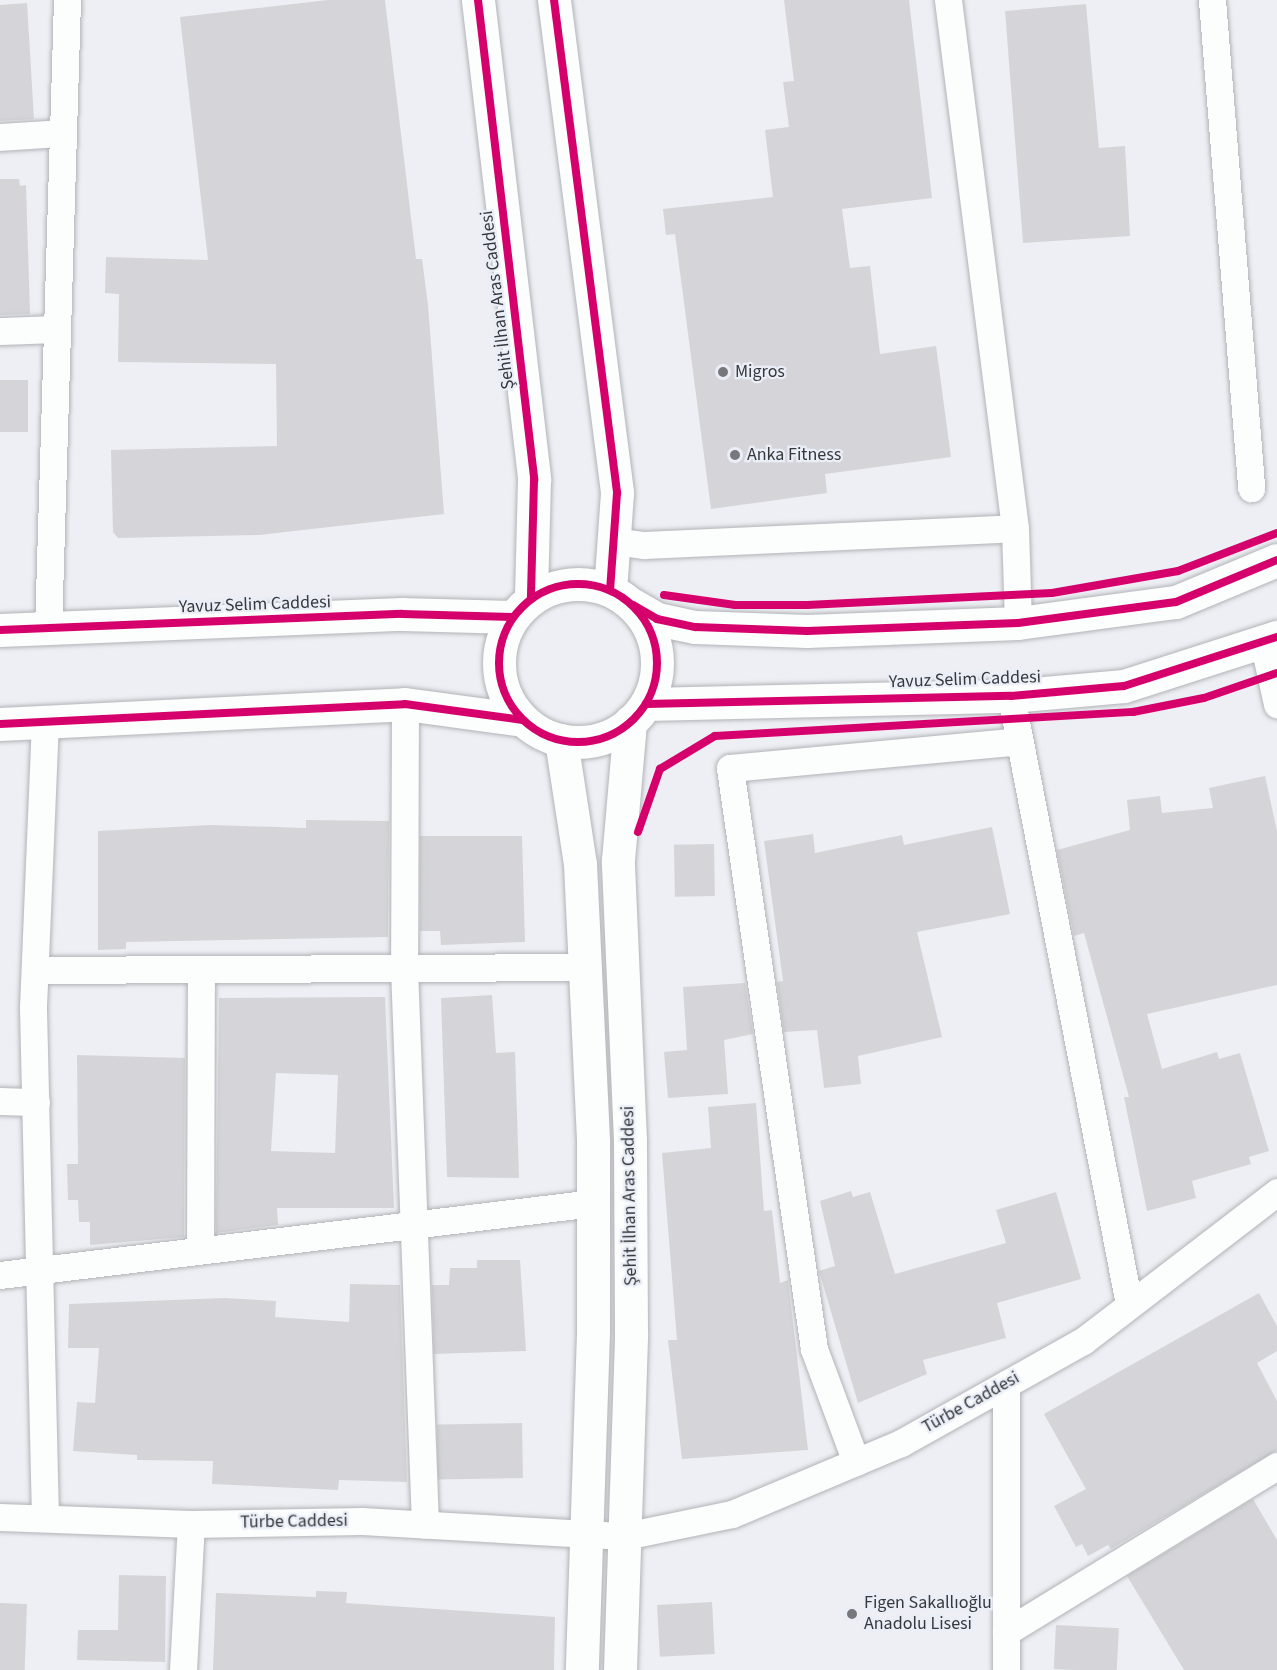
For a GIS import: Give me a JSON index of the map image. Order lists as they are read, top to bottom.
{
  "streets": {
    "main road": ["Şehit İlhan Aras Caddesi", "Yavuz Selim Caddesi"],
    "street": ["Türbe Caddesi"]
  },
  "crossings": [
    ["Şehit İlhan Aras Caddesi", "Yavuz Selim Caddesi"],
    ["Şehit İlhan Aras Caddesi", "Türbe Caddesi"]
  ],
  "places": ["Migros", "Anka Fitness", "Figen Sakallıoğlu Anadolu Lisesi"]
}
